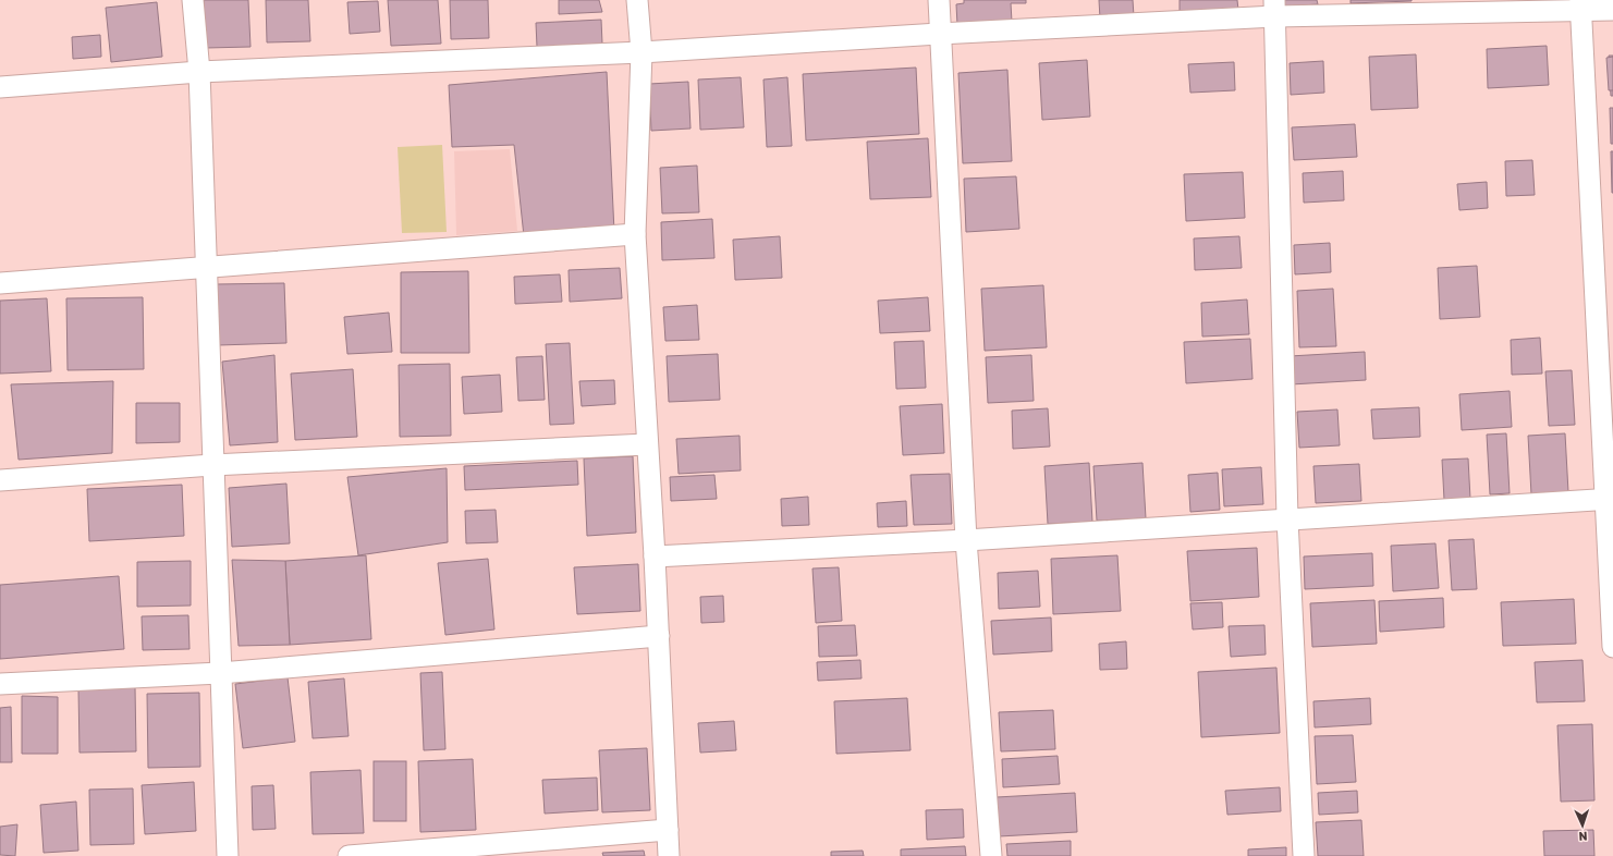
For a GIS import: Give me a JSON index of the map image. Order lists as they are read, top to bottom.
{
  "north": "bottom"
}
